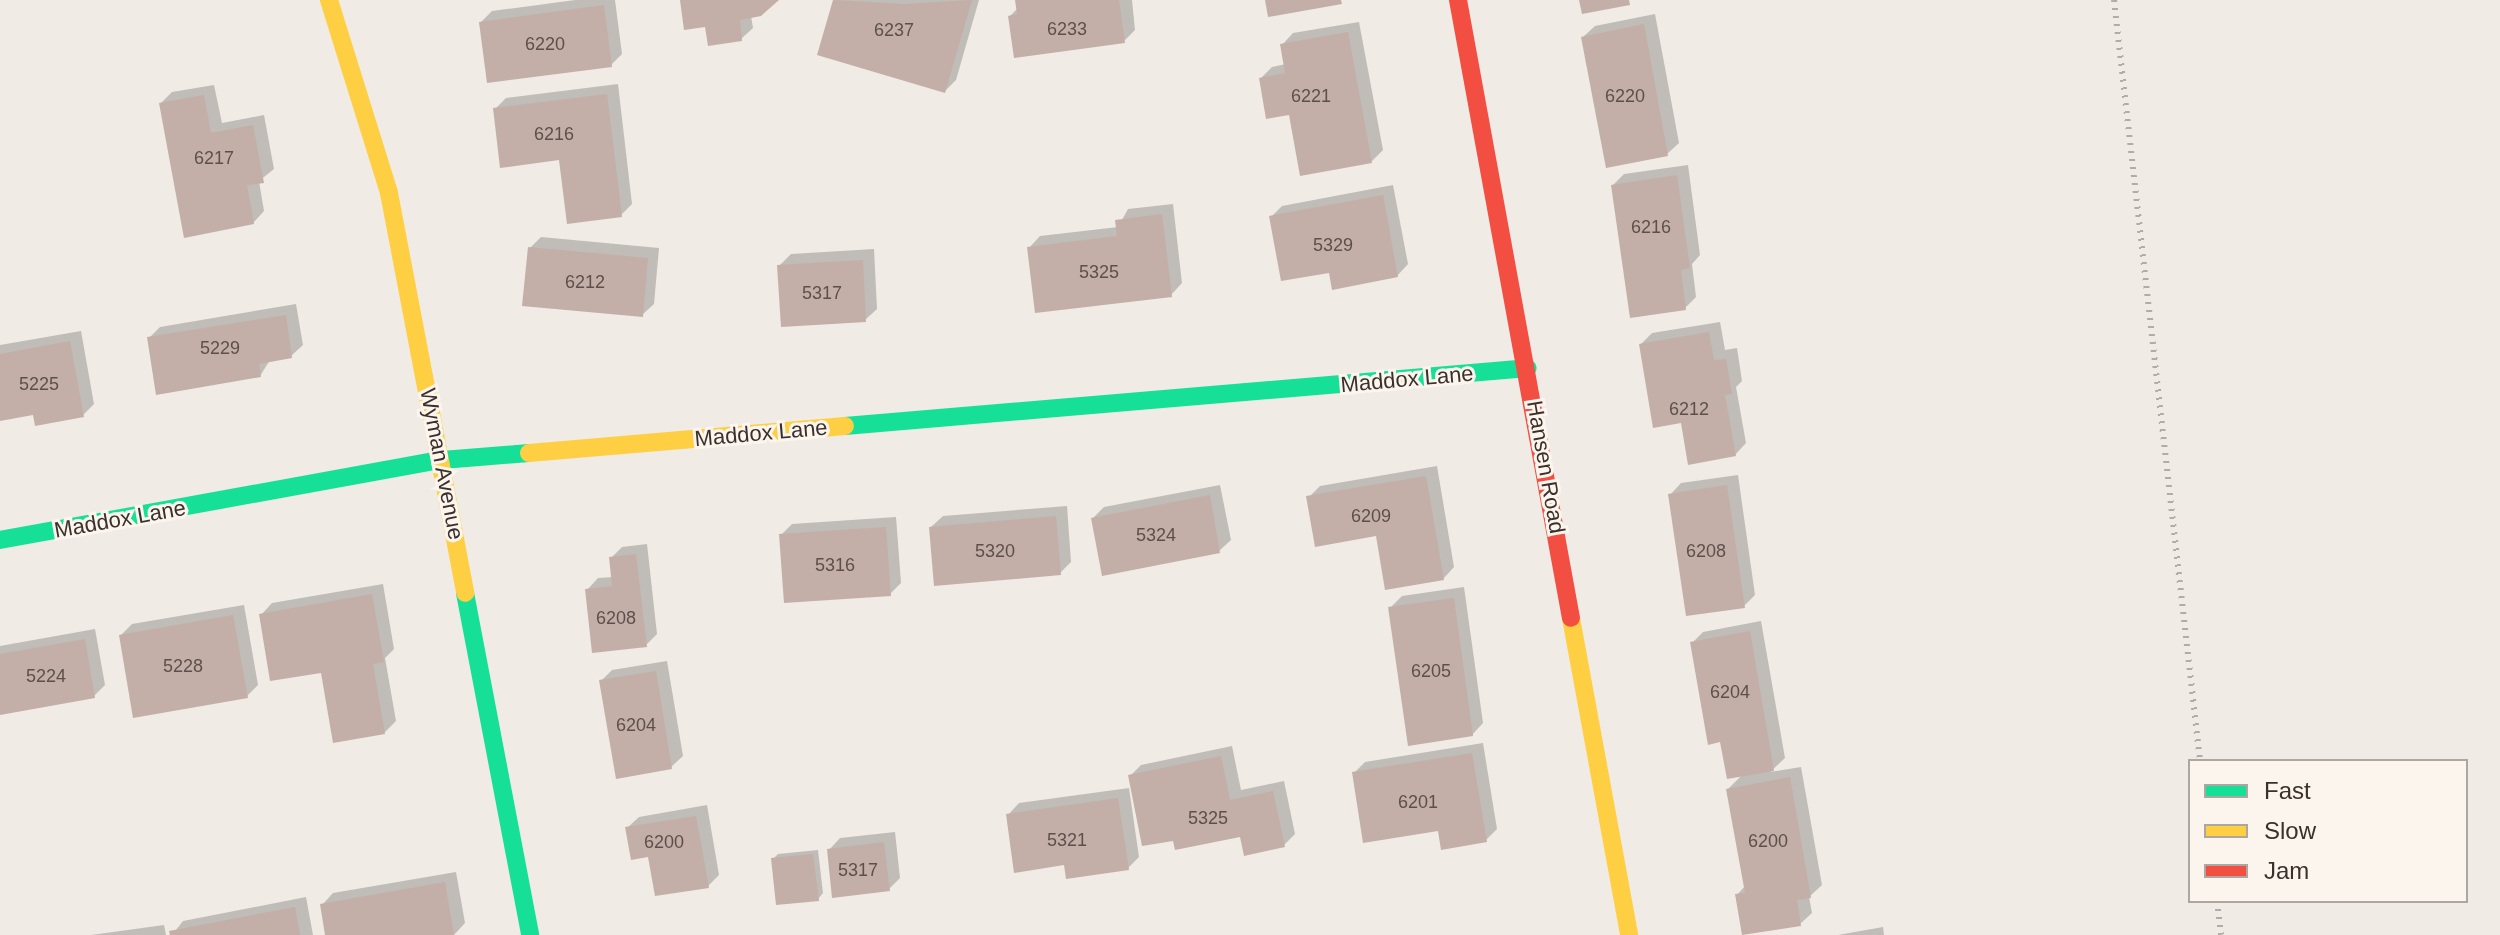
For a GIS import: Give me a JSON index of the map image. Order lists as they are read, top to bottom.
{
  "streets": {
    "street": ["Maddox Lane", "Wyman Avenue", "Hansen Road"]
  },
  "crossings": [
    ["Maddox Lane", "Wyman Avenue"],
    ["Maddox Lane", "Hansen Road"]
  ],
  "house_numbers": [
    "6233",
    "6237",
    "6220",
    "6221",
    "6220",
    "6216",
    "6217",
    "6216",
    "5329",
    "5325",
    "6212",
    "5317",
    "5229",
    "5225",
    "6212",
    "6209",
    "5324",
    "5320",
    "6208",
    "5316",
    "6208",
    "5228",
    "6205",
    "5224",
    "6204",
    "6204",
    "6201",
    "5325",
    "5321",
    "6200",
    "6200",
    "5317"
  ],
  "legend": ["Fast", "Slow", "Jam"]
}
